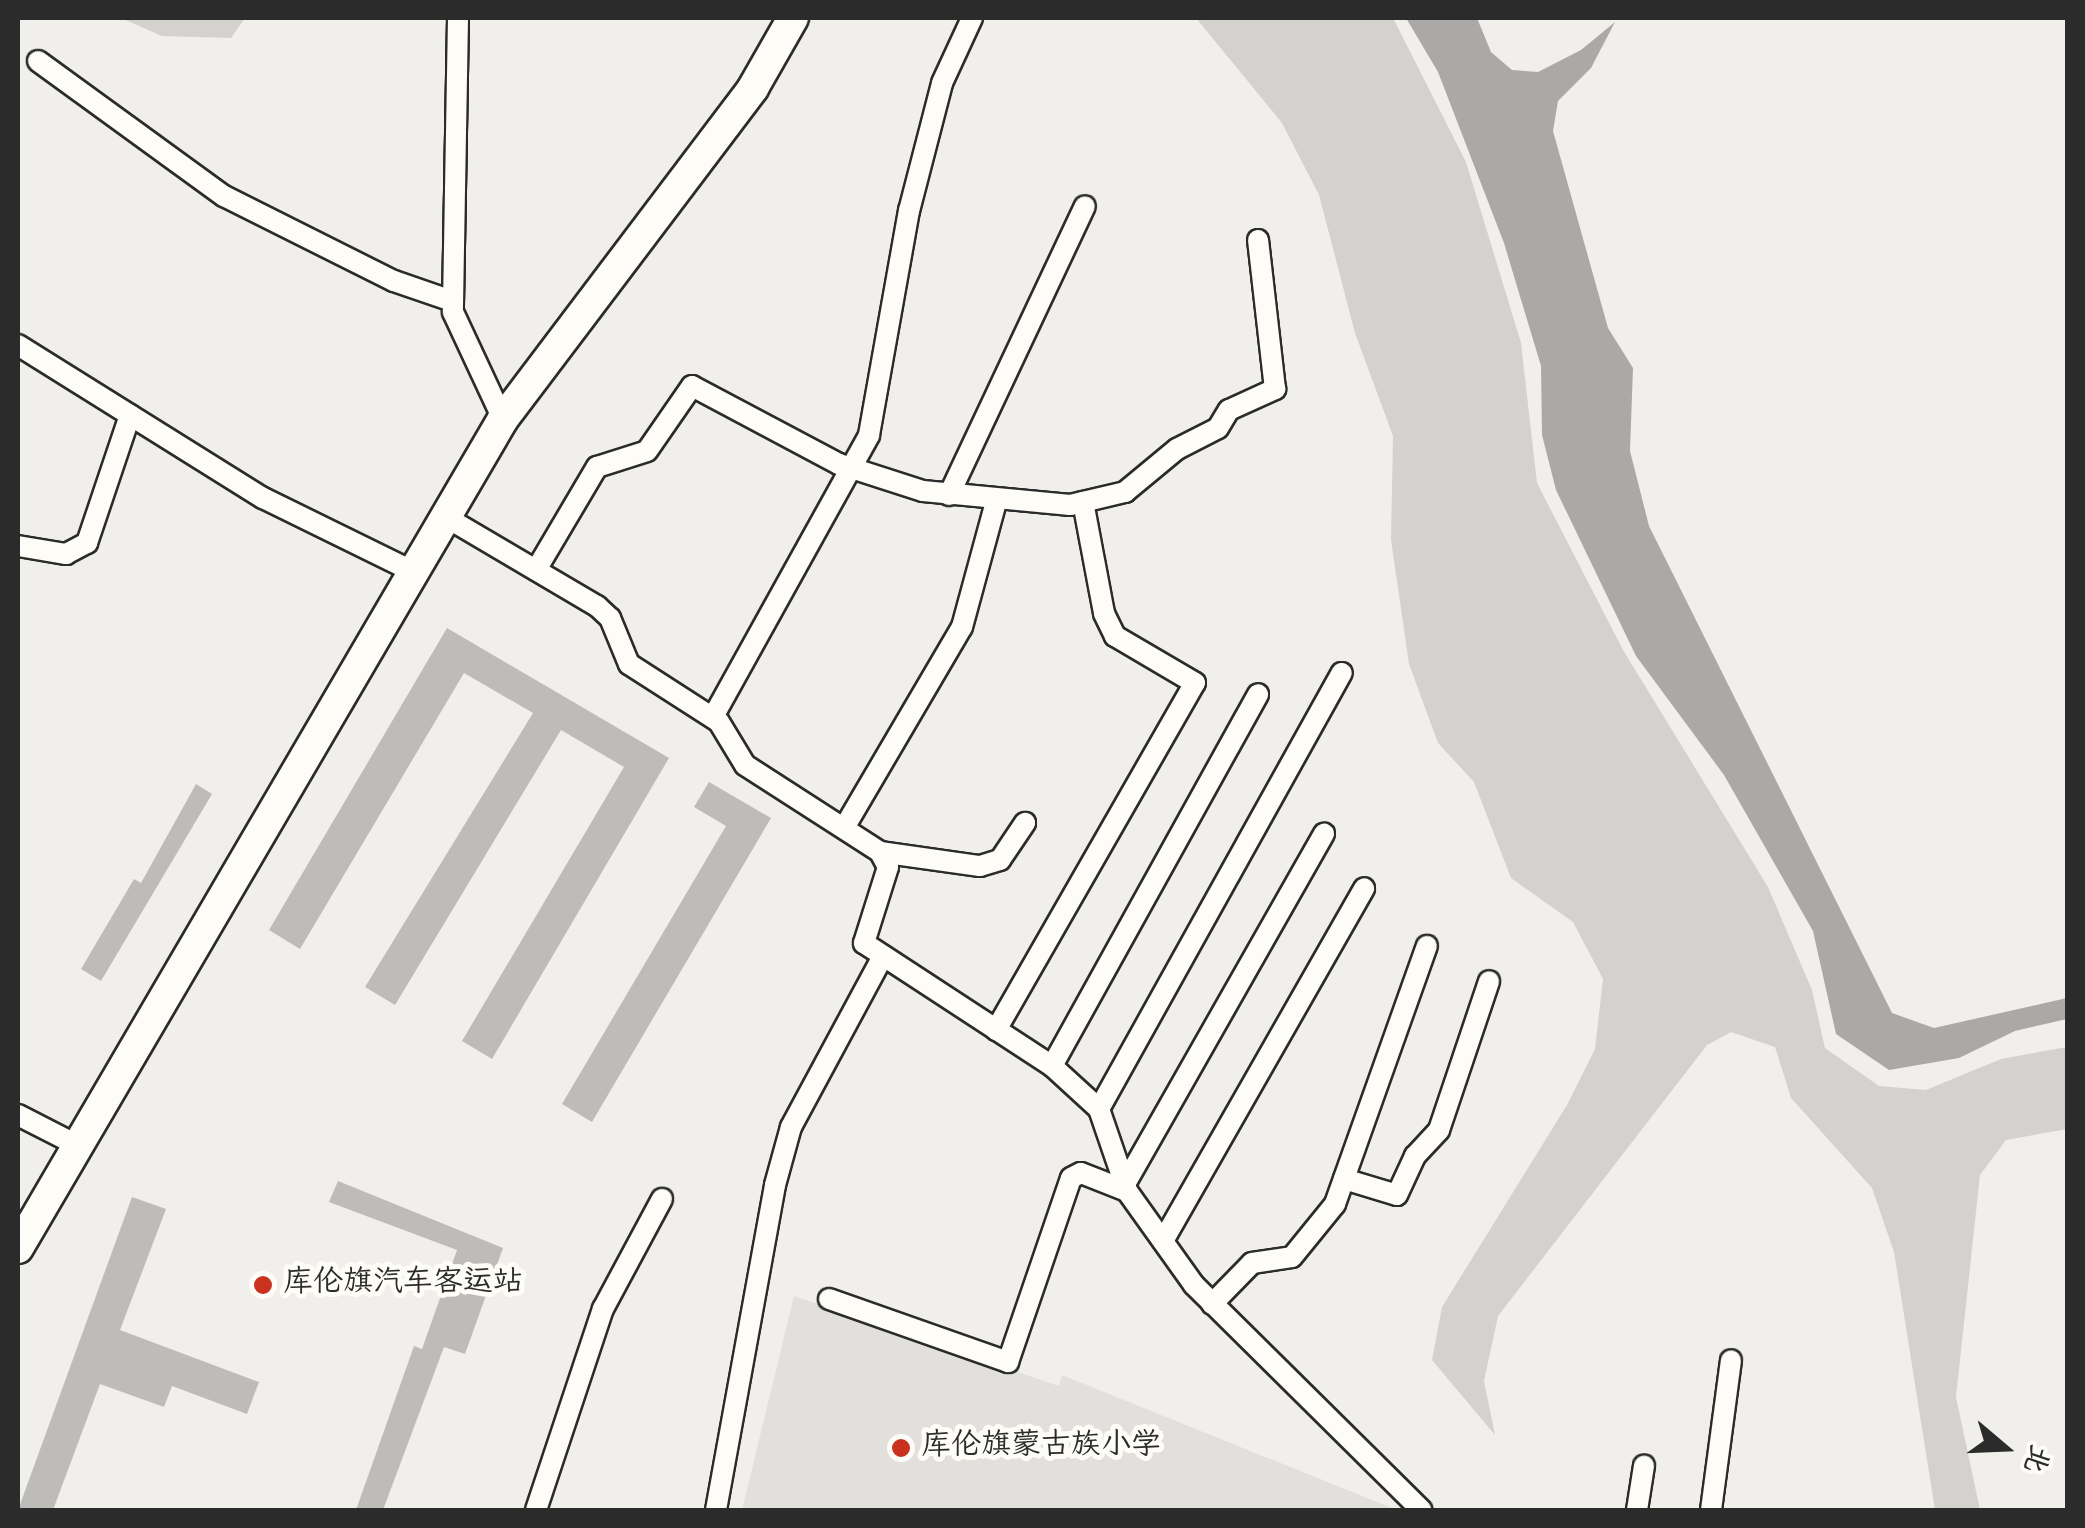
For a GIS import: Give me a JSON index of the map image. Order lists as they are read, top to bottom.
{
  "places": ["库伦旗汽车客运站", "库伦旗蒙古族小学"],
  "north": "right"
}
